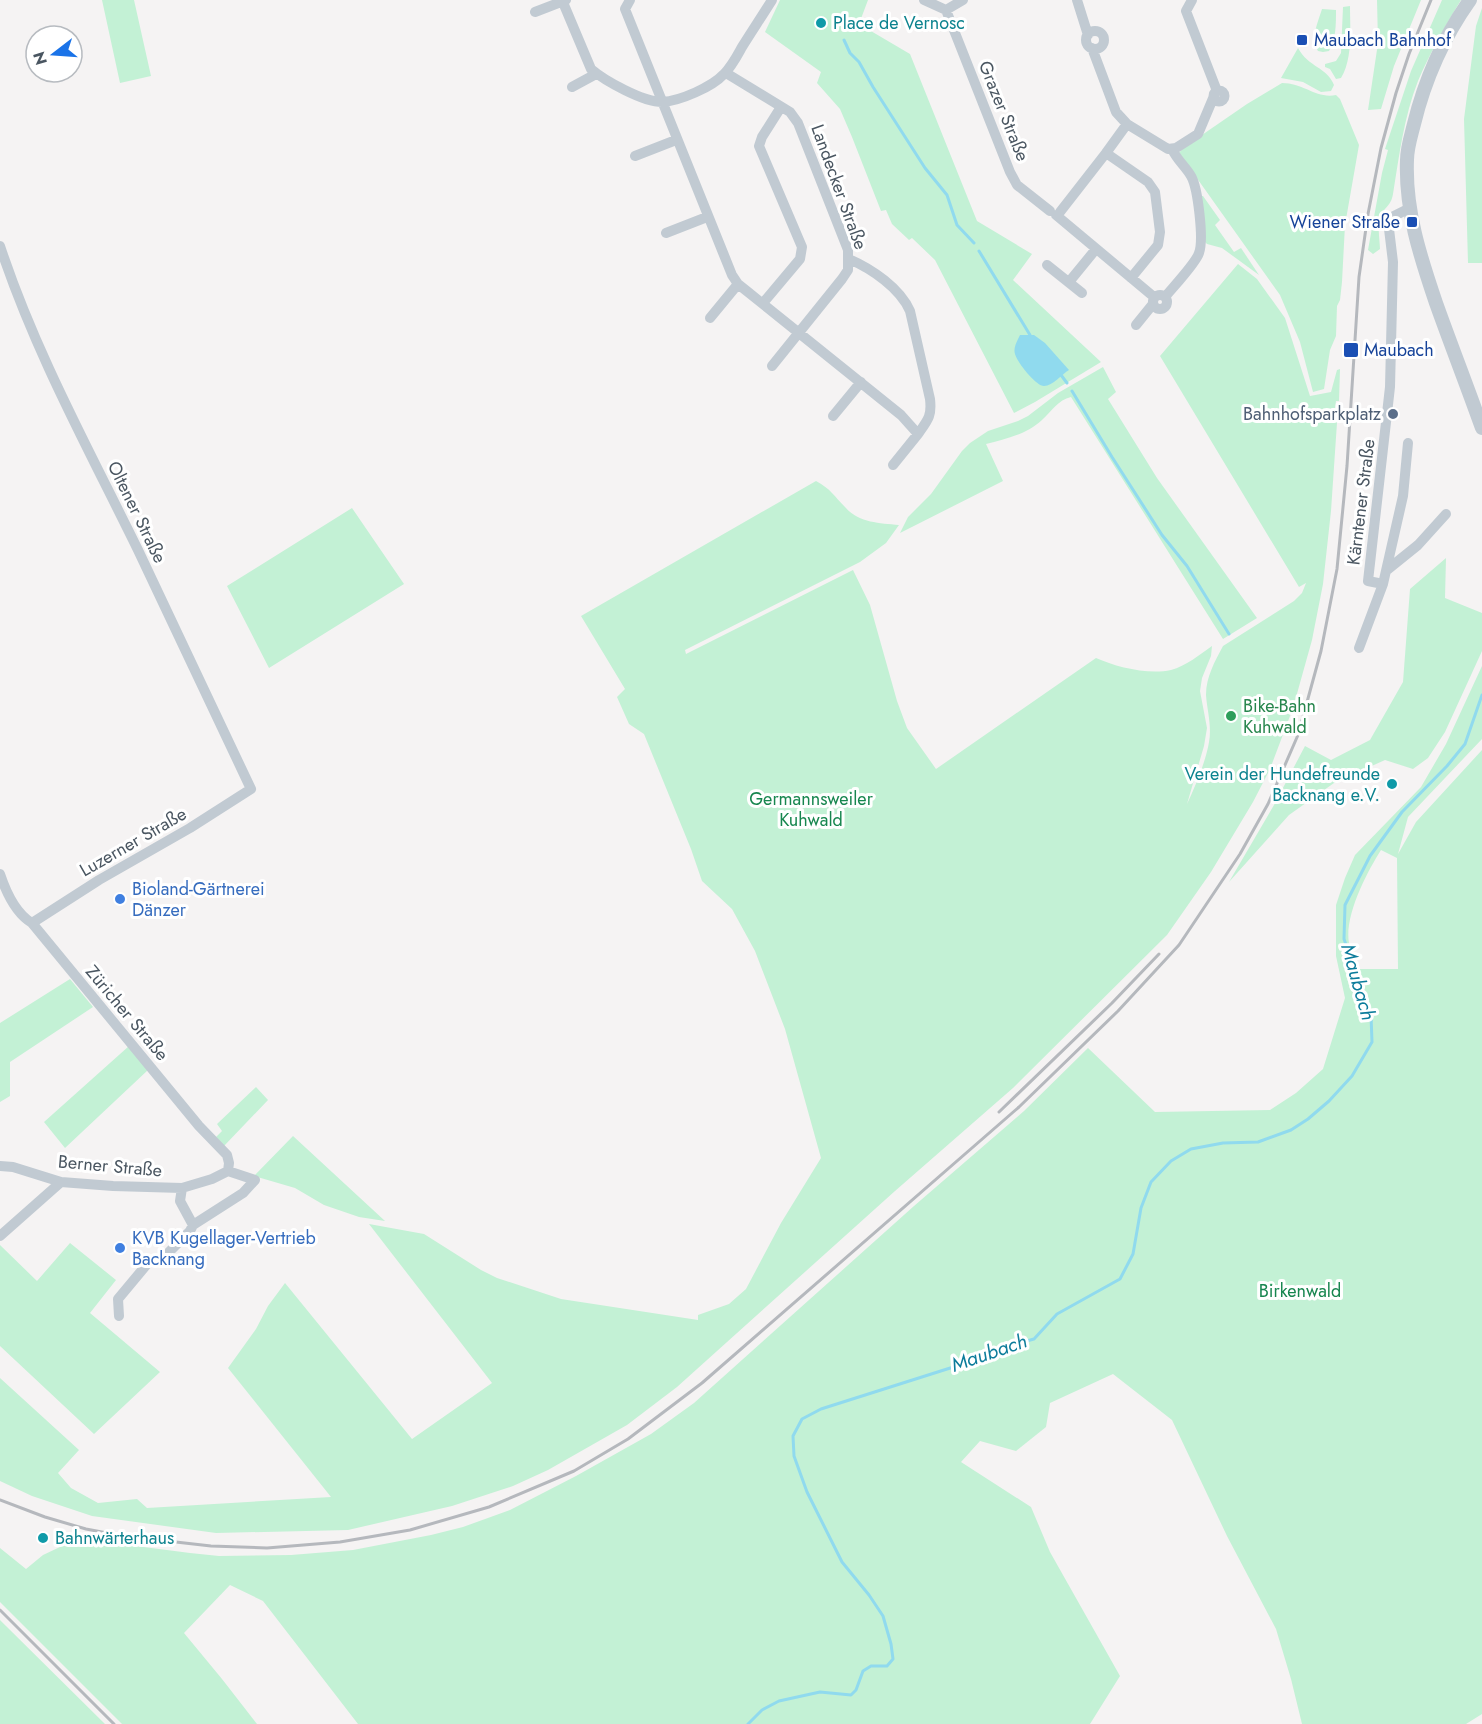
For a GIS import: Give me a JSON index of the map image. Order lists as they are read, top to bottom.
{
  "streets": {
    "street": [
      "Grazer Straße",
      "Landecker Straße",
      "Kärntener Straße",
      "Oltener Straße",
      "Luzerner Straße",
      "Züricher Straße",
      "Berner Straße"
    ]
  },
  "crossings": [
    ["Oltener Straße", "Luzerner Straße"],
    ["Luzerner Straße", "Züricher Straße"],
    ["Züricher Straße", "Berner Straße"]
  ],
  "water": ["Maubach"],
  "parks": ["Germannsweiler Kuhwald", "Birkenwald"],
  "places": {
    "other": [
      "Place de Vernosc",
      "Bahnhofsparkplatz",
      "Bike-Bahn Kuhwald",
      "Verein der Hundefreunde Backnang e.V.",
      "Bioland-Gärtnerei Dänzer",
      "KVB Kugellager-Vertrieb Backnang",
      "Bahnwärterhaus"
    ],
    "transit": ["Maubach Bahnhof", "Wiener Straße", "Maubach"]
  },
  "north": "left"
}
